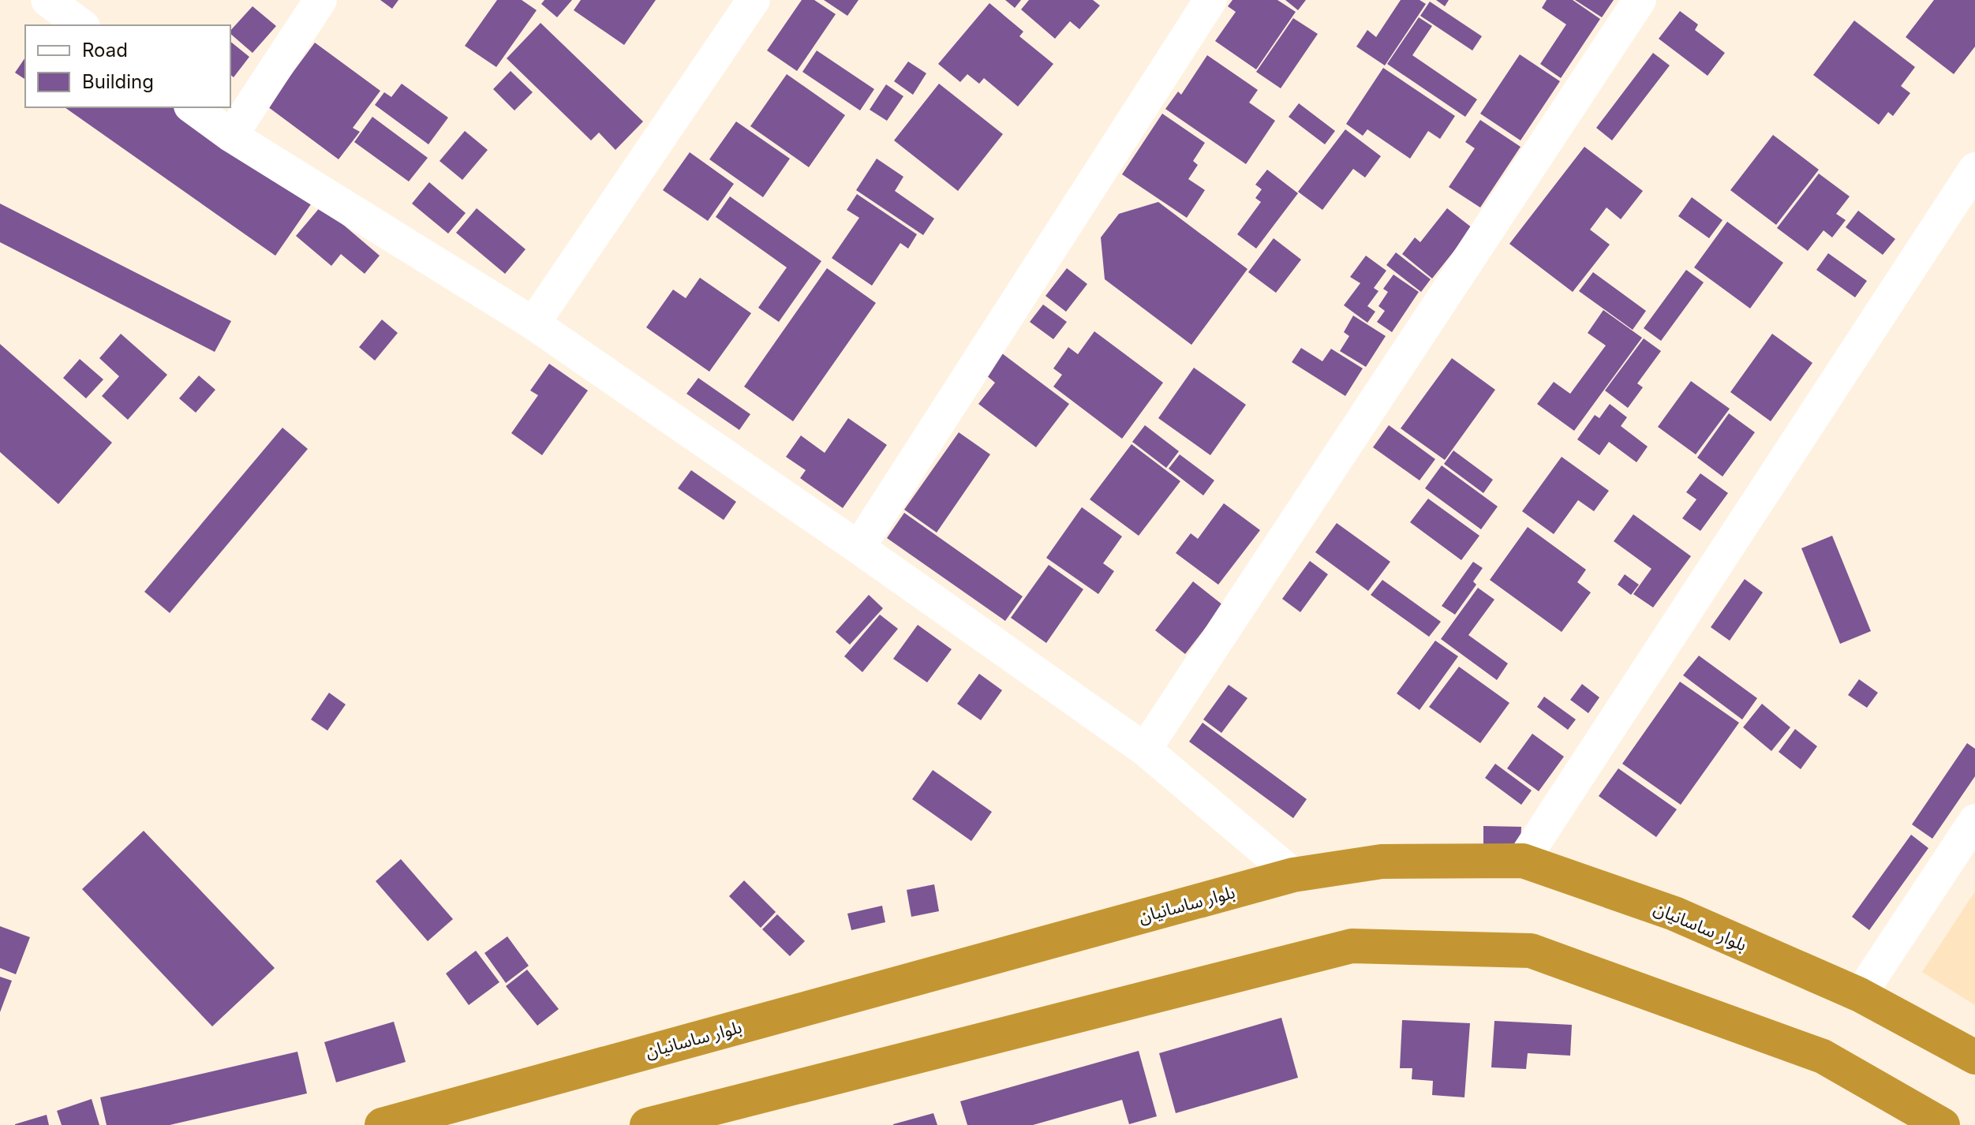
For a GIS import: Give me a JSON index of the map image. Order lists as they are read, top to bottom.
{
  "streets": {
    "highway": ["بلوار ساسانیان"]
  },
  "legend": ["Road", "Building"]
}
